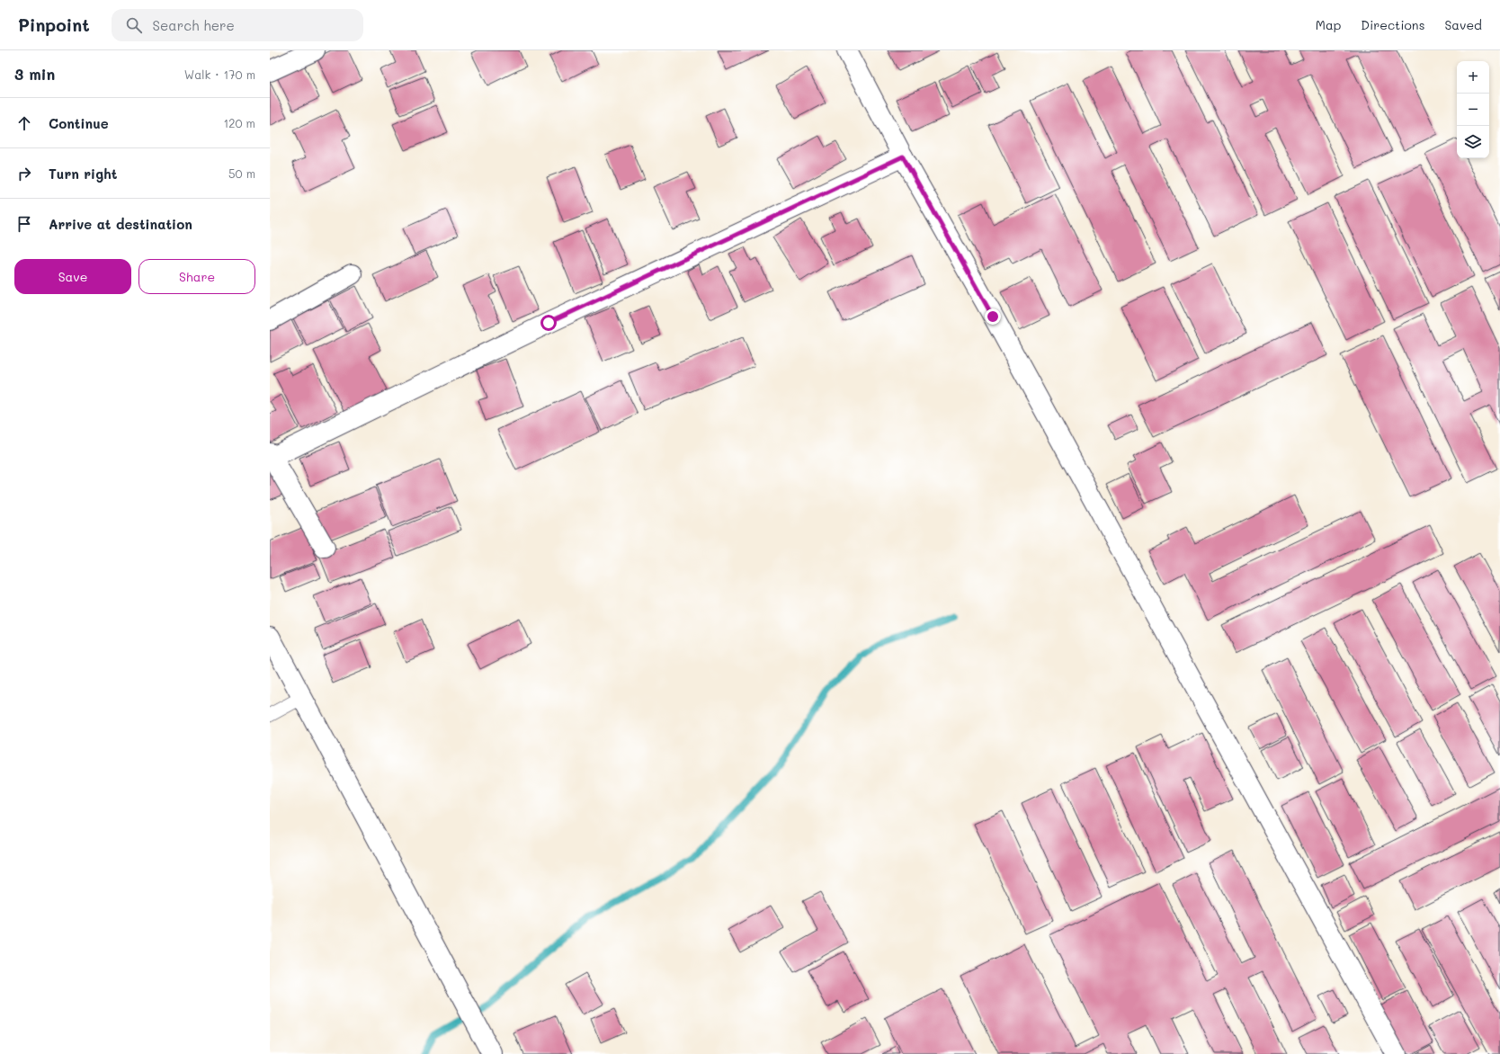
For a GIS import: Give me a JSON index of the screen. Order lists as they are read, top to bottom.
{
  "page": {
    "header": "Pinpoint",
    "search": "Search here",
    "nav": ["Map", "Directions", "Saved"],
    "heading": ["3 min", "Walk · 170 m"],
    "map_buttons": ["+", "−"],
    "list": [
      ["Continue", "120 m"],
      ["Turn right", "50 m"],
      "Arrive at destination"
    ],
    "buttons": ["Save", "Share"]
  }
}
